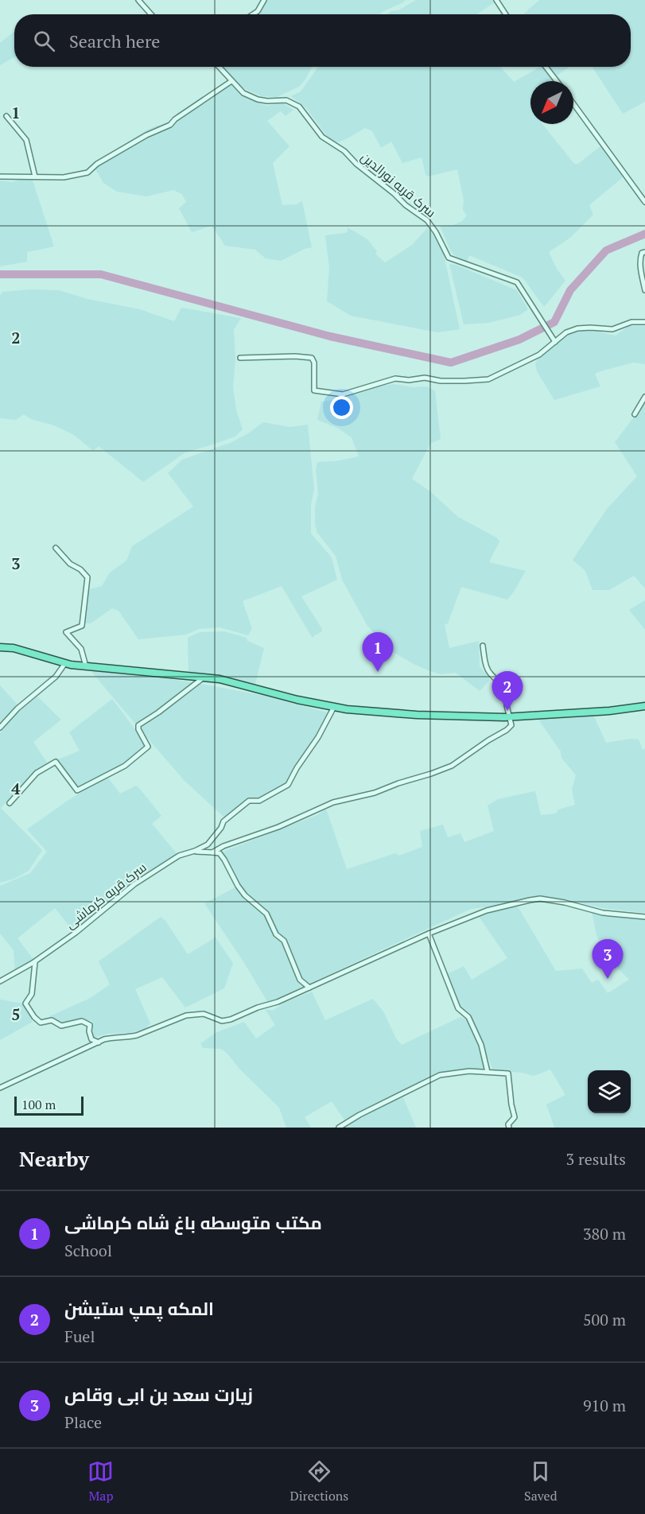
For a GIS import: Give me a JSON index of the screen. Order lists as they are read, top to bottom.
{
  "streets": {
    "street": ["سرک قریه نورالدین", "سرک قریه کرماشی"]
  },
  "scale_bar": "100 m",
  "north": "bottom left",
  "page": {
    "search": "Search here",
    "pins": ["1", "2", "3"],
    "scale": "100 m",
    "heading": ["Nearby", "3 results"],
    "list": [
      {
        "mark": "1",
        "name": "مکتب متوسطه باغ شاه کرماشی",
        "note": "School",
        "value": "380 m"
      },
      {
        "mark": "2",
        "name": "المکه پمپ ستیشن",
        "note": "Fuel",
        "value": "500 m"
      },
      {
        "mark": "3",
        "name": "زیارت سعد بن ابی وقاص",
        "note": "Place",
        "value": "910 m"
      }
    ],
    "nav": ["Map", "Directions", "Saved"]
  },
  "grid": {
    "rows": [
      "1",
      "2",
      "3",
      "4",
      "5"
    ]
  }
}
